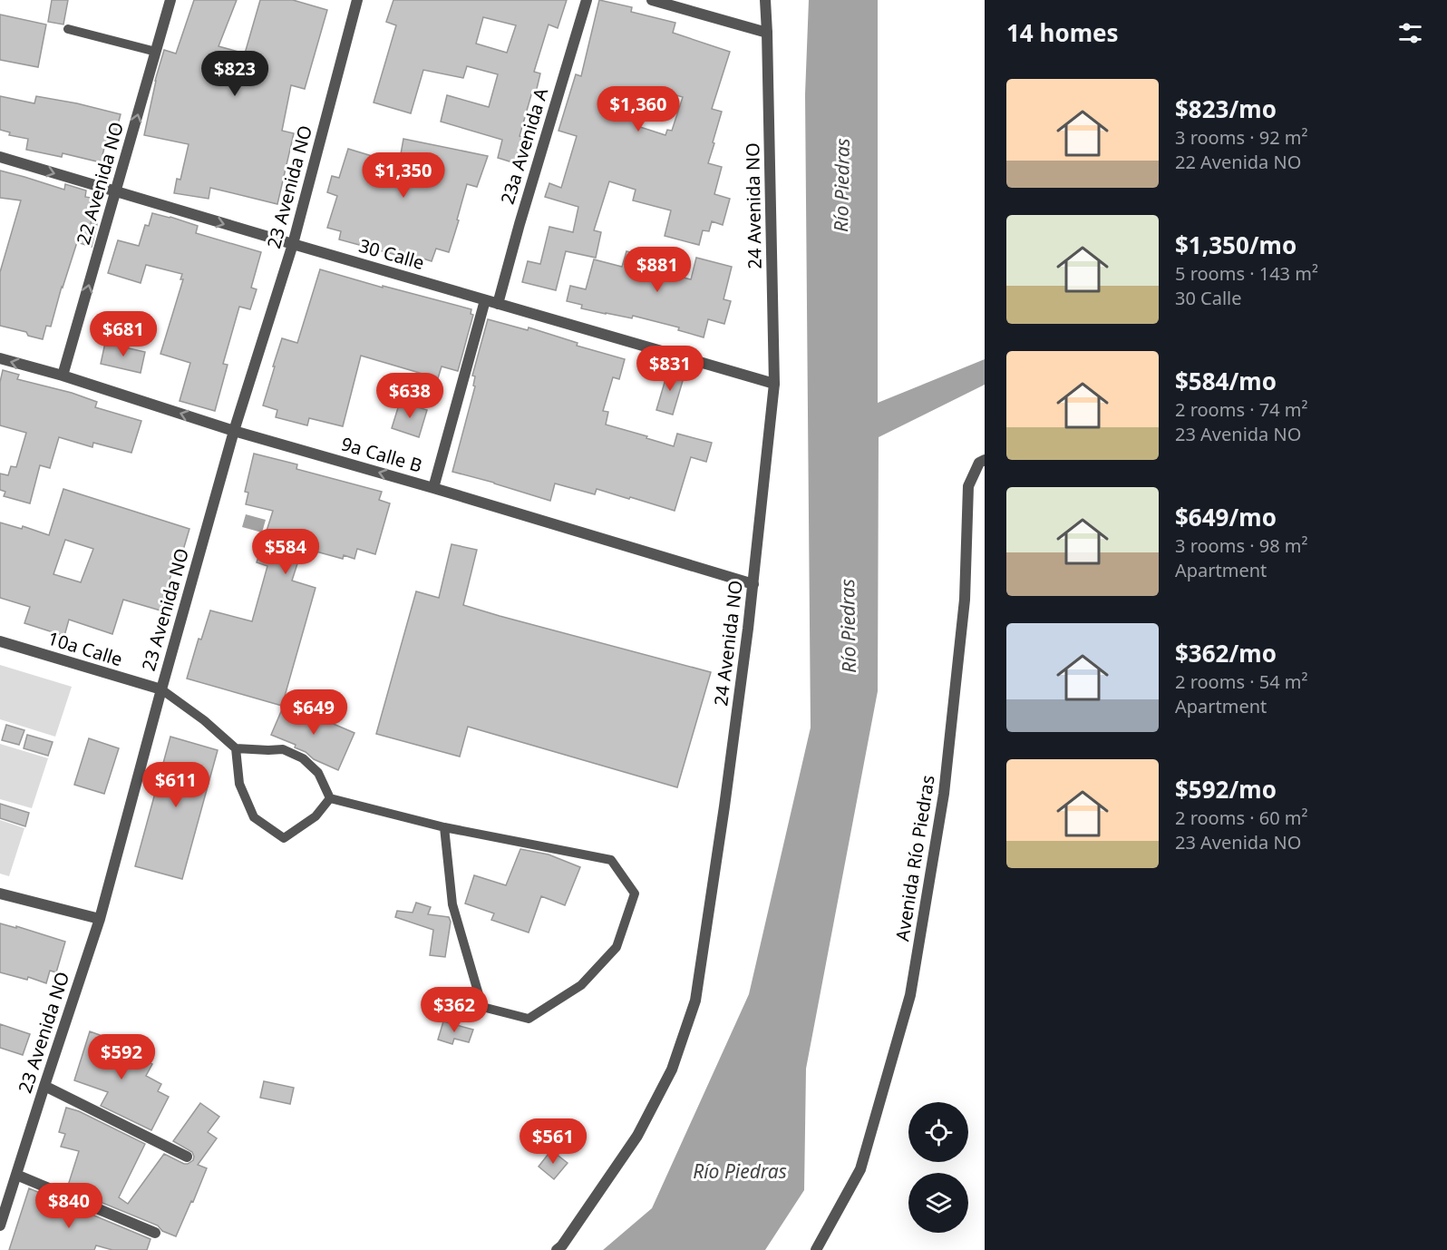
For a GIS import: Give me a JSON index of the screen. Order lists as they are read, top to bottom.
{
  "streets": {
    "street": [
      "23a Avenida A",
      "22 Avenida NO",
      "23 Avenida NO",
      "24 Avenida NO",
      "30 Calle",
      "9a Calle B",
      "10a Calle",
      "Avenida Río Piedras"
    ]
  },
  "crossings": [
    ["23a Avenida A", "30 Calle"],
    ["22 Avenida NO", "30 Calle"],
    ["22 Avenida NO", "9a Calle B"],
    ["23 Avenida NO", "30 Calle"],
    ["23 Avenida NO", "9a Calle B"],
    ["23 Avenida NO", "10a Calle"],
    ["24 Avenida NO", "30 Calle"],
    ["24 Avenida NO", "9a Calle B"]
  ],
  "one_way": ["22 Avenida NO", "30 Calle", "9a Calle B"],
  "water": ["Río Piedras"],
  "page": {
    "heading": "14 homes",
    "price": [
      "$823",
      "$1,360",
      "$1,350",
      "$881",
      "$681",
      "$831",
      "$638",
      "$584",
      "$649",
      "$611",
      "$362",
      "$592",
      "$561",
      "$840"
    ],
    "list": [
      {
        "name": "$823/mo",
        "note": "3 rooms · 92 m² · 22 Avenida NO"
      },
      {
        "name": "$1,350/mo",
        "note": "5 rooms · 143 m² · 30 Calle"
      },
      {
        "name": "$584/mo",
        "note": "2 rooms · 74 m² · 23 Avenida NO"
      },
      {
        "name": "$649/mo",
        "note": "3 rooms · 98 m² · Apartment"
      },
      {
        "name": "$362/mo",
        "note": "2 rooms · 54 m² · Apartment"
      },
      {
        "name": "$592/mo",
        "note": "2 rooms · 60 m² · 23 Avenida NO"
      }
    ]
  }
}
